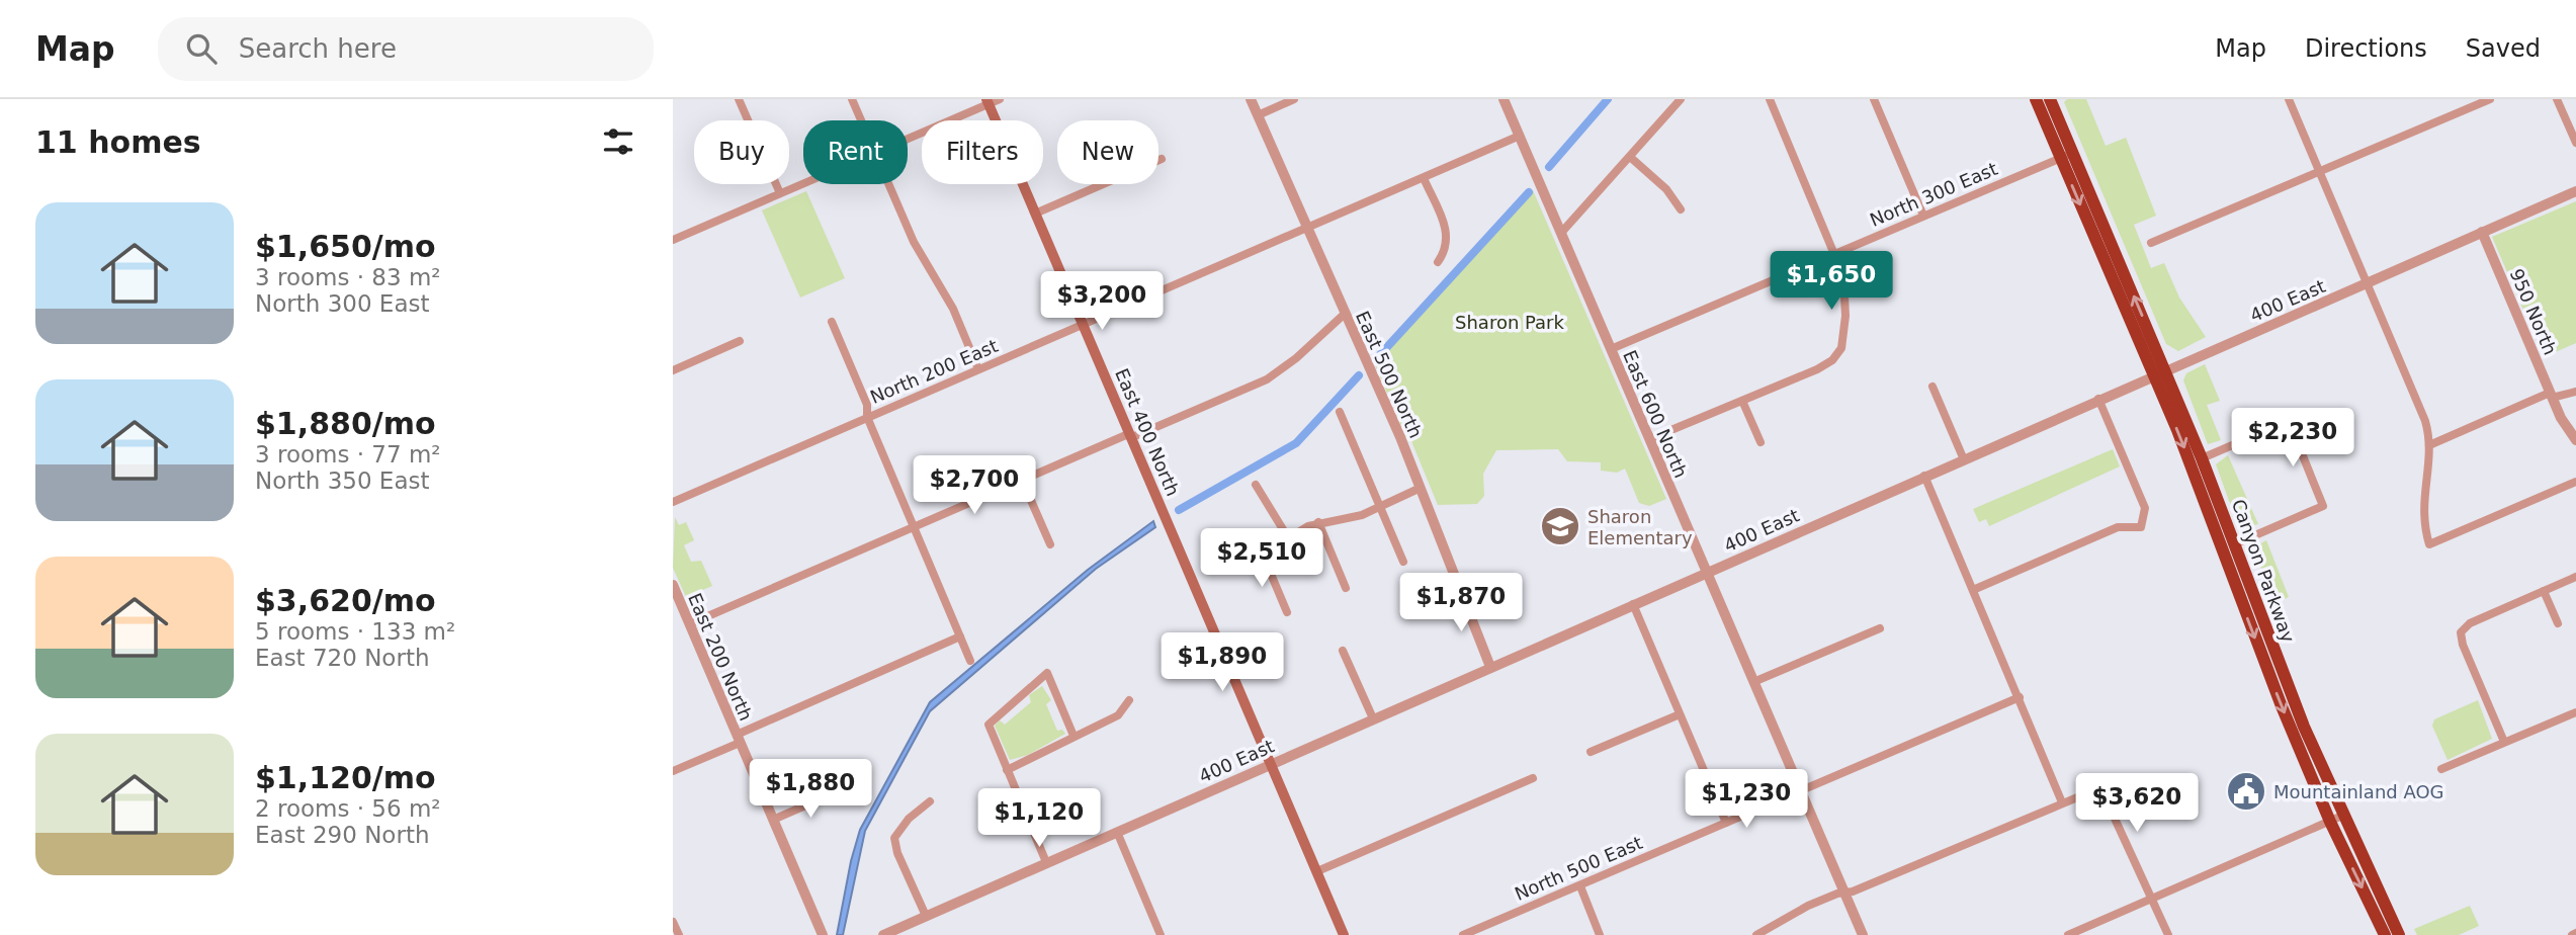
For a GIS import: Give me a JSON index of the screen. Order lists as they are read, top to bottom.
{
  "streets": {
    "highway": ["Canyon Parkway"],
    "main road": ["East 400 North"],
    "street": [
      "North 300 East",
      "400 East",
      "950 North",
      "North 200 East",
      "East 500 North",
      "East 600 North",
      "East 200 North",
      "North 500 East"
    ]
  },
  "crossings": [
    ["North 300 East", "East 600 North"],
    ["North 300 East", "Canyon Parkway"],
    ["400 East", "950 North"],
    ["400 East", "East 500 North"],
    ["400 East", "East 600 North"],
    ["400 East", "East 400 North"],
    ["400 East", "Canyon Parkway"],
    ["North 200 East", "East 500 North"],
    ["North 200 East", "East 600 North"],
    ["North 200 East", "East 400 North"],
    ["East 600 North", "North 500 East"]
  ],
  "parks": ["Sharon Park"],
  "places": {
    "school or university": ["Sharon Elementary"],
    "public building": ["Mountainland AOG"]
  },
  "page": {
    "header": "Map",
    "search": "Search here",
    "nav": ["Map", "Directions", "Saved"],
    "heading": "11 homes",
    "chip": [
      "Buy",
      "Rent",
      "Filters",
      "New"
    ],
    "list": [
      {
        "name": "$1,650/mo",
        "note": "3 rooms · 83 m² · North 300 East"
      },
      {
        "name": "$1,880/mo",
        "note": "3 rooms · 77 m² · North 350 East"
      },
      {
        "name": "$3,620/mo",
        "note": "5 rooms · 133 m² · East 720 North"
      },
      {
        "name": "$1,120/mo",
        "note": "2 rooms · 56 m² · East 290 North"
      }
    ],
    "price": [
      "$1,650",
      "$3,200",
      "$2,230",
      "$2,700",
      "$2,510",
      "$1,870",
      "$1,890",
      "$1,880",
      "$1,230",
      "$3,620",
      "$1,120"
    ]
  }
}
